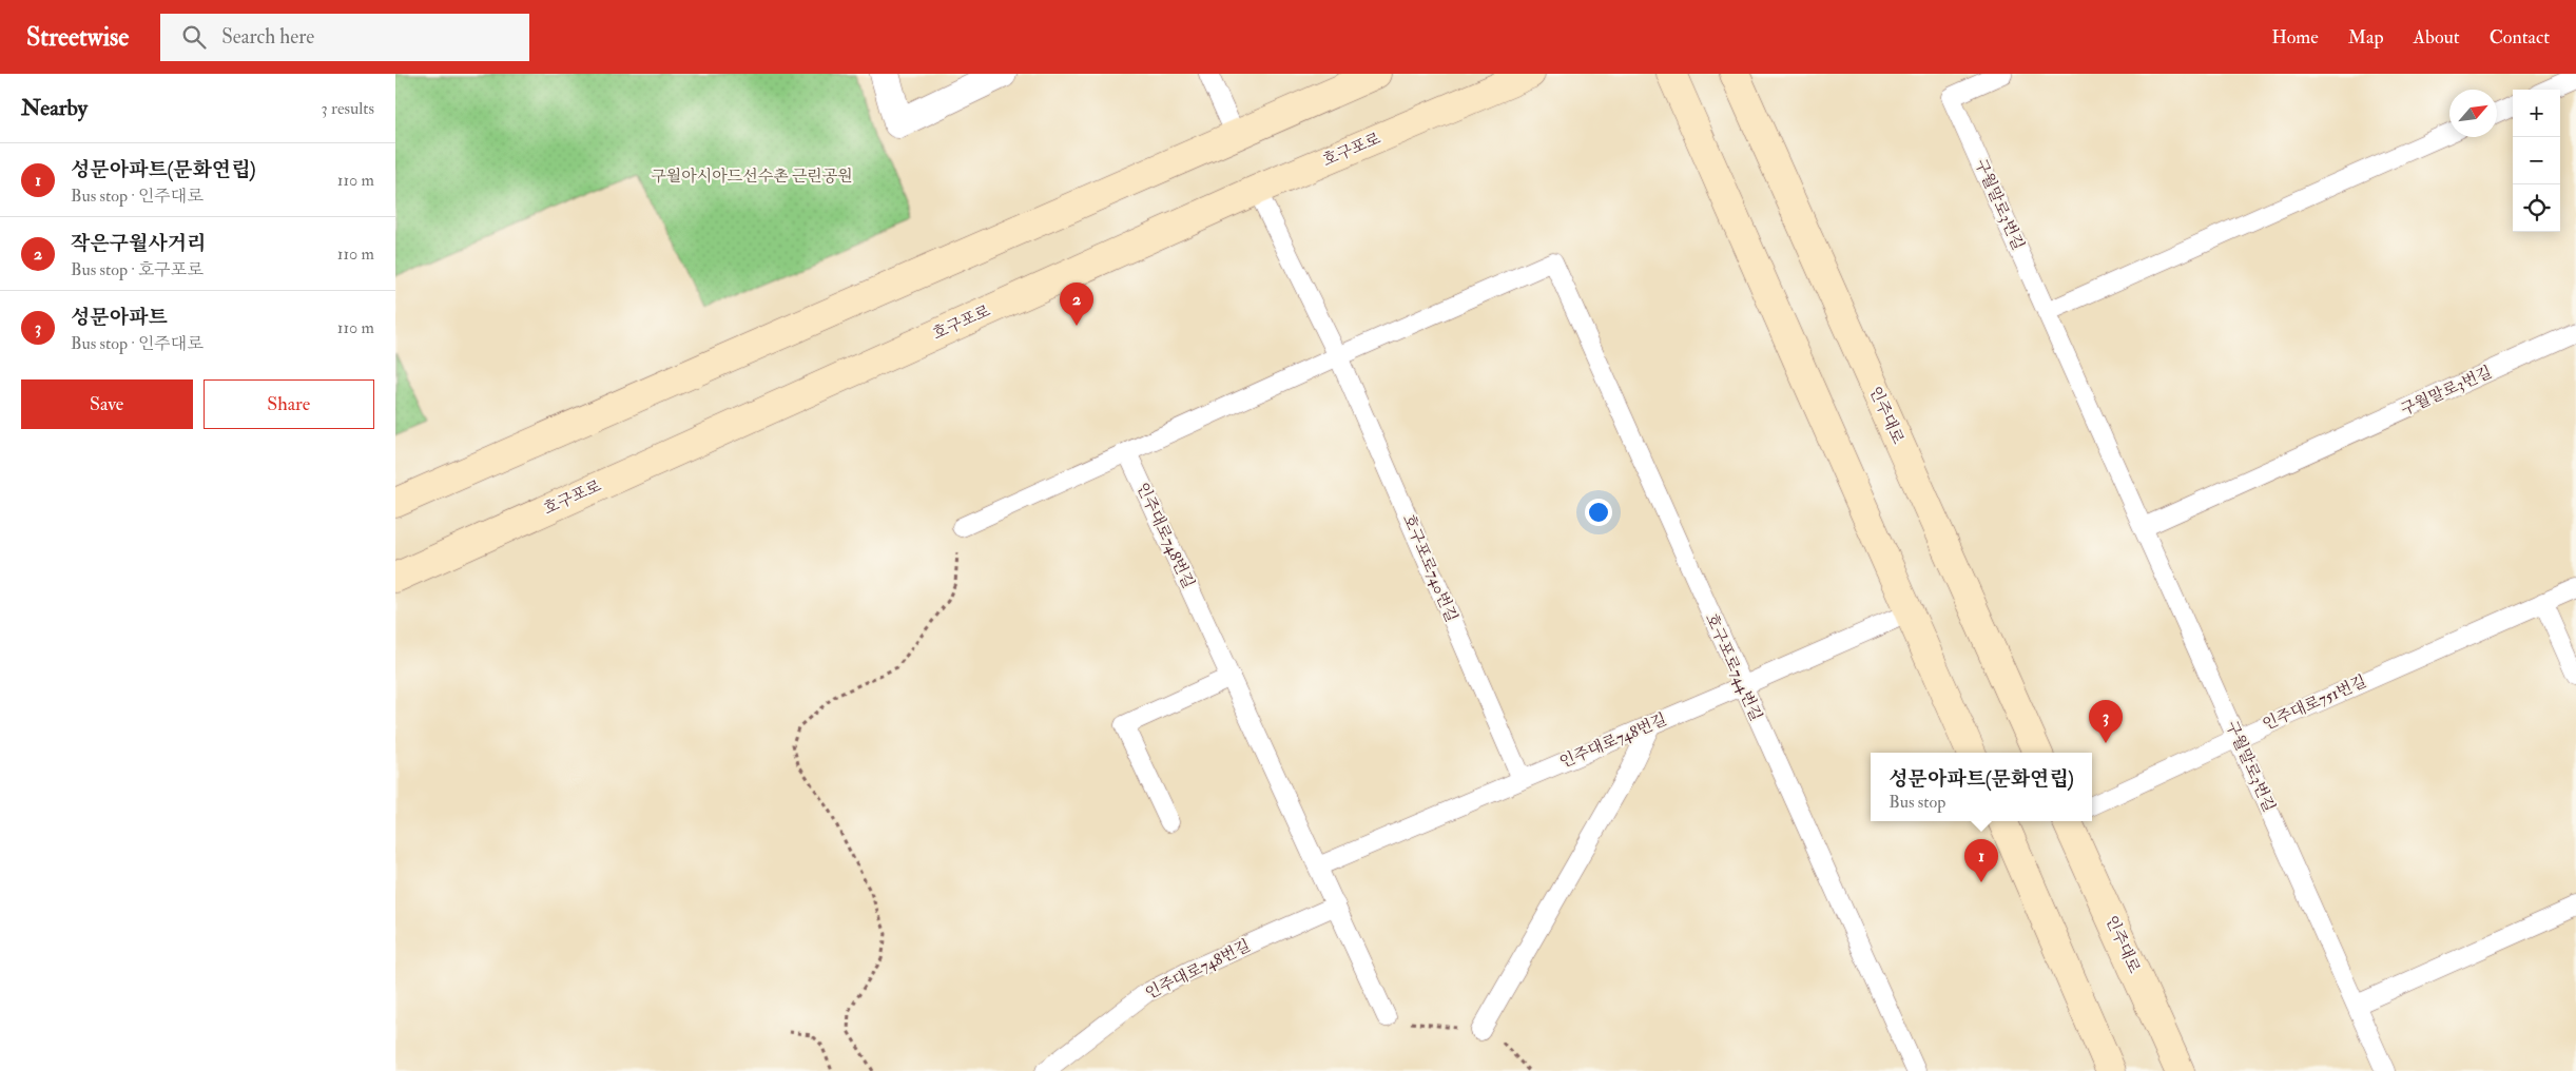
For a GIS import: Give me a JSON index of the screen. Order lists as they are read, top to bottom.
{
  "streets": {
    "main road": ["호구포로", "인주대로"],
    "lane": [
      "구월말로3번길",
      "인주대로748번길",
      "호구포로740번길",
      "호구포로744번길",
      "인주대로751번길"
    ]
  },
  "crossings": [
    ["호구포로", "호구포로740번길"],
    ["구월말로3번길", "인주대로751번길"],
    ["인주대로748번길", "호구포로740번길"],
    ["인주대로748번길", "호구포로744번길"],
    ["호구포로740번길", "호구포로744번길"]
  ],
  "parks": ["구월아시아드선수촌 근린공원"],
  "north": "top right",
  "page": {
    "header": "Streetwise",
    "search": "Search here",
    "nav": [
      "Home",
      "Map",
      "About",
      "Contact"
    ],
    "heading": ["Nearby", "3 results"],
    "map_buttons": ["+", "−"],
    "list": [
      {
        "mark": "1",
        "name": "성문아파트(문화연립)",
        "note": "Bus stop · 인주대로",
        "value": "110 m"
      },
      {
        "mark": "2",
        "name": "작은구월사거리",
        "note": "Bus stop · 호구포로",
        "value": "110 m"
      },
      {
        "mark": "3",
        "name": "성문아파트",
        "note": "Bus stop · 인주대로",
        "value": "110 m"
      }
    ],
    "pins": ["2", "3", "1"],
    "buttons": ["Save", "Share"],
    "popup": ["성문아파트(문화연립)", "Bus stop"]
  }
}
